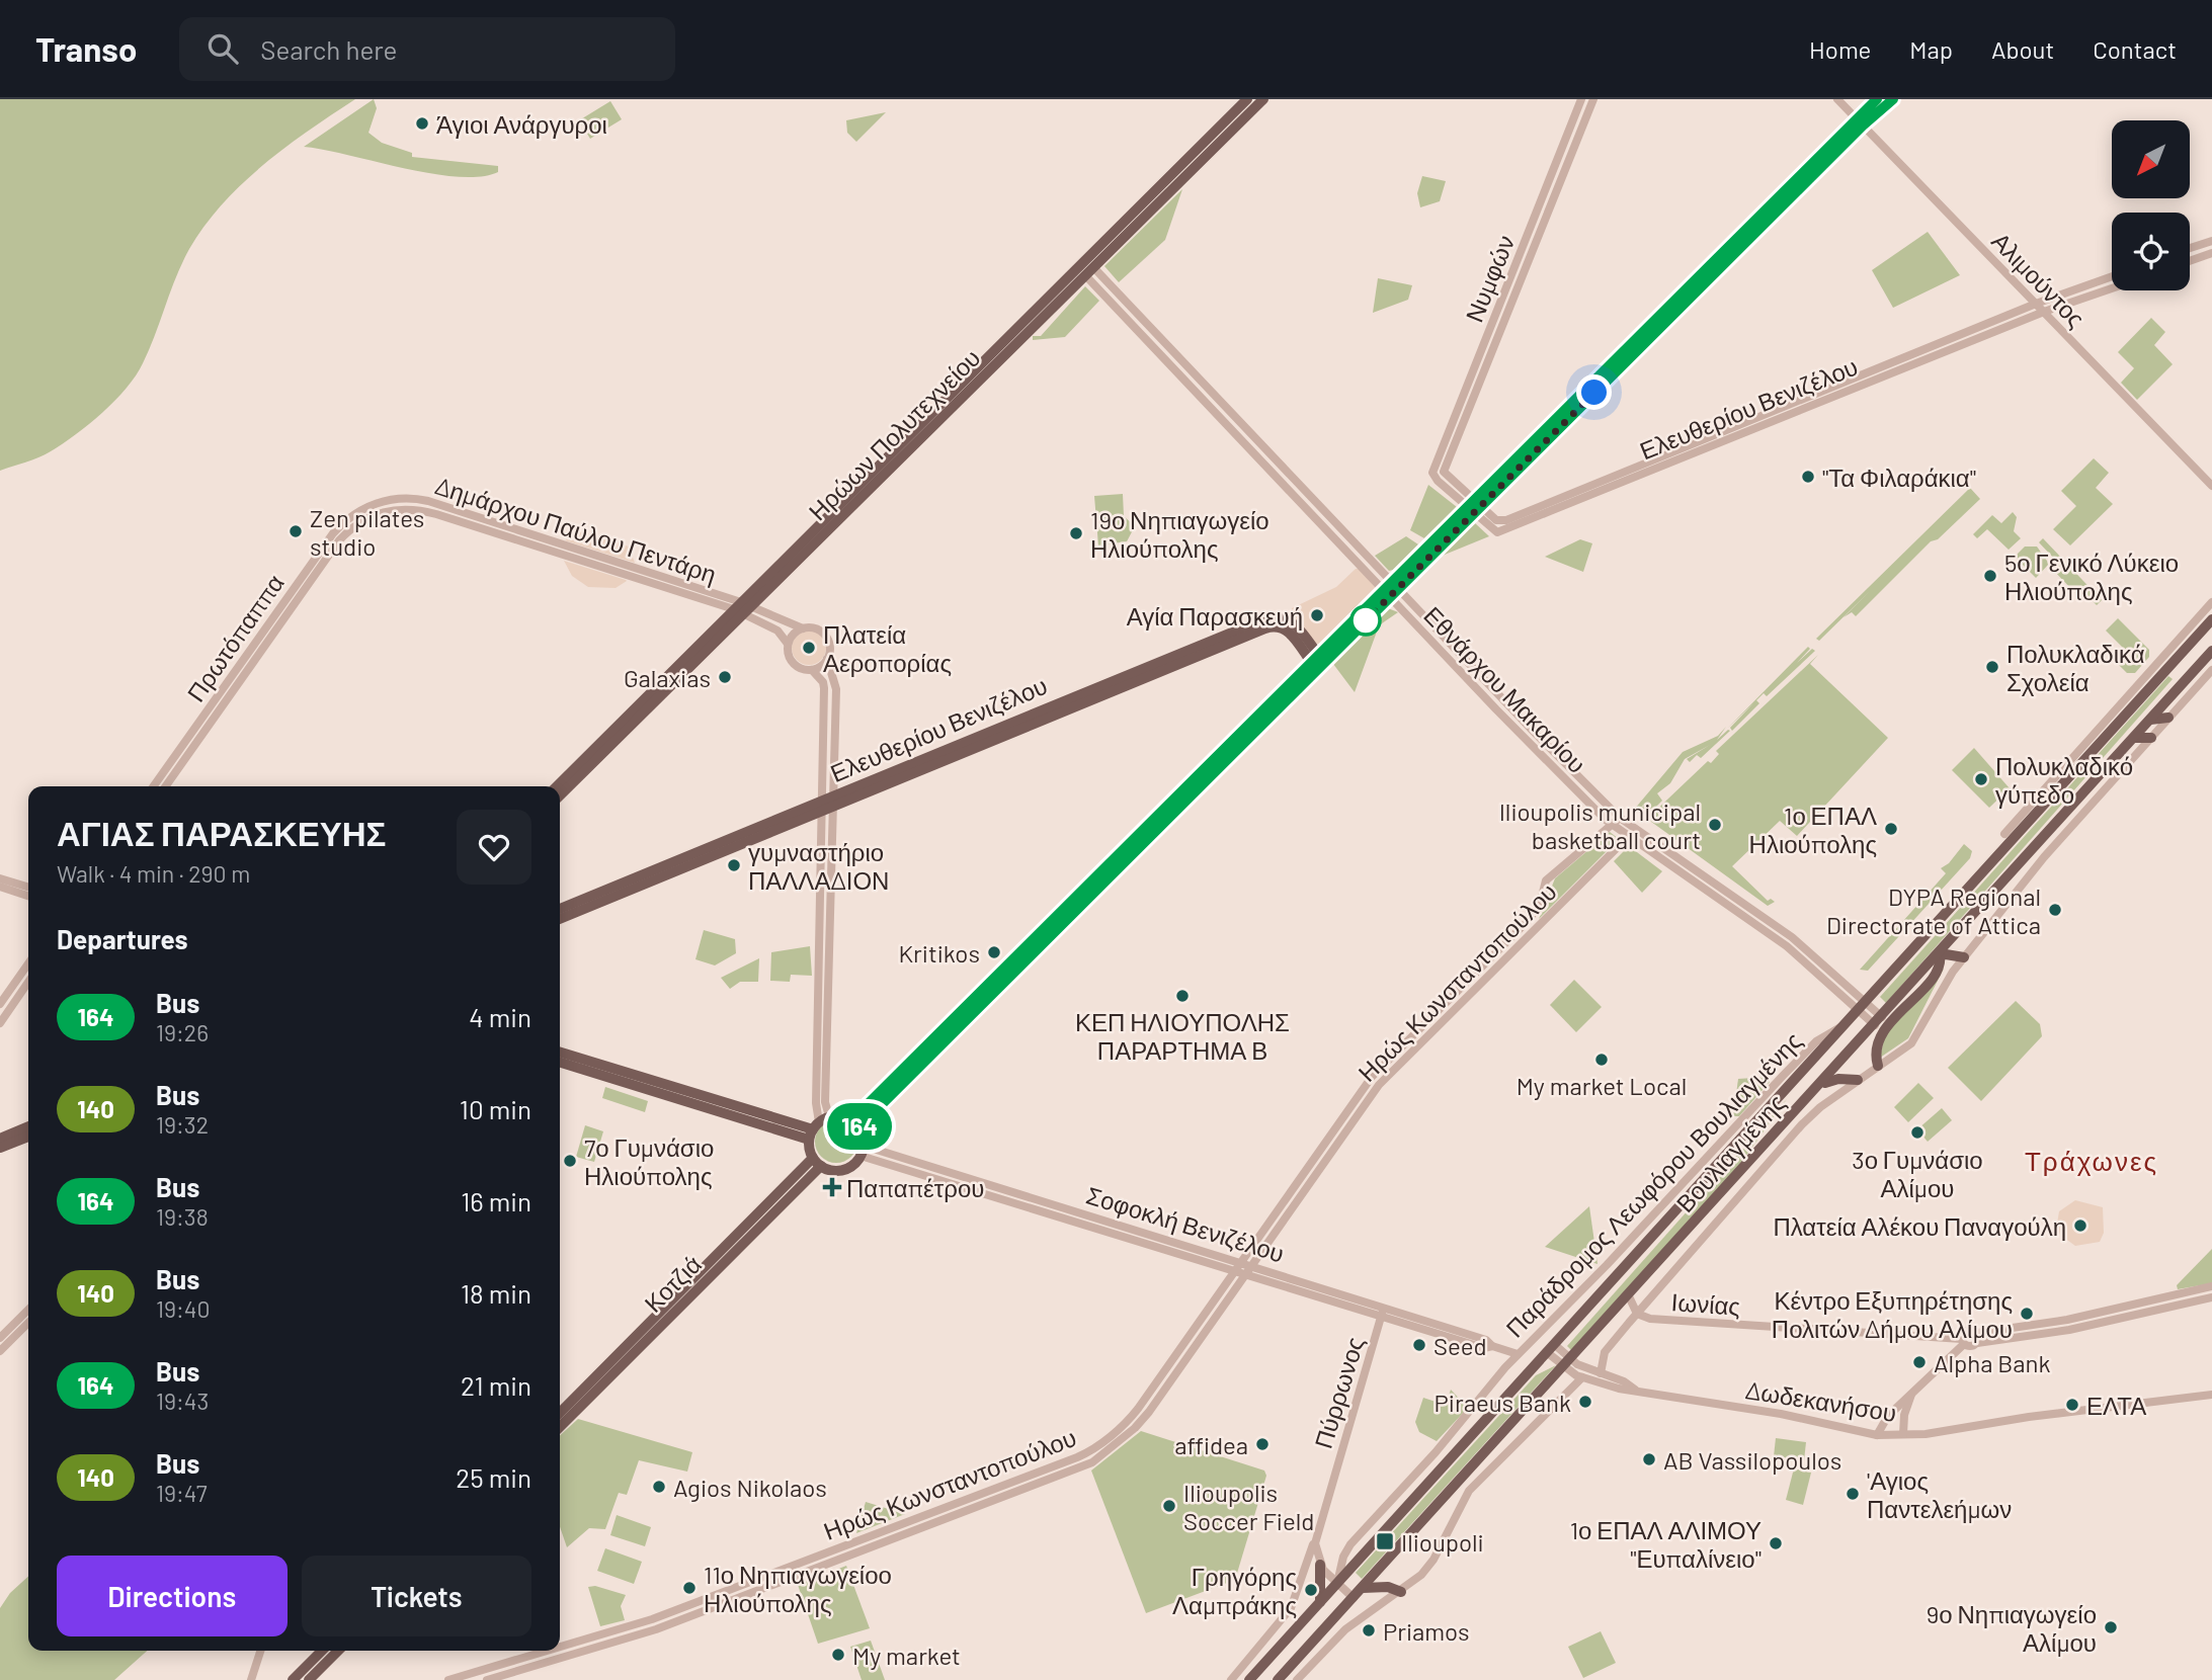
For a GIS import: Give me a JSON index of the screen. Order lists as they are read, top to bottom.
{
  "streets": {
    "main road": [
      "Ελευθερίου Βενιζέλου",
      "Ηρώων Πολυτεχνείου",
      "Βουλιαγμένης",
      "Κοτζιά"
    ],
    "street": [
      "Νυμφών",
      "Αλιμούντος",
      "Δημάρχου Παύλου Πεντάρη",
      "Πρωτόπαππα",
      "Εθνάρχου Μακαρίου",
      "Ηρώς Κωνσταντοπούλου",
      "Παράδρομος Λεωφόρου Βουλιαγμένης",
      "Σοφοκλή Βενιζέλου",
      "Ιωνίας",
      "Πύρρωνος",
      "Δωδεκανήσου"
    ]
  },
  "crossings": [
    ["Νυμφών", "Ελευθερίου Βενιζέλου"],
    ["Αλιμούντος", "Ελευθερίου Βενιζέλου"],
    ["Ηρώων Πολυτεχνείου", "Δημάρχου Παύλου Πεντάρη"],
    ["Ηρώων Πολυτεχνείου", "Εθνάρχου Μακαρίου"],
    ["Δημάρχου Παύλου Πεντάρη", "Πρωτόπαππα"],
    ["Εθνάρχου Μακαρίου", "Ηρώς Κωνσταντοπούλου"],
    ["Εθνάρχου Μακαρίου", "Βουλιαγμένης"],
    ["Ηρώς Κωνσταντοπούλου", "Σοφοκλή Βενιζέλου"],
    ["Βουλιαγμένης", "Παράδρομος Λεωφόρου Βουλιαγμένης"],
    ["Βουλιαγμένης", "Ιωνίας"],
    ["Βουλιαγμένης", "Δωδεκανήσου"],
    ["Παράδρομος Λεωφόρου Βουλιαγμένης", "Σοφοκλή Βενιζέλου"],
    ["Σοφοκλή Βενιζέλου", "Κοτζιά"],
    ["Σοφοκλή Βενιζέλου", "Πύρρωνος"]
  ],
  "districts": ["Τράχωνες"],
  "places": {
    "other": [
      "Άγιοι Ανάργυροι",
      "\"Τα Φιλαράκια\"",
      "Zen pilates studio",
      "19ο Νηπιαγωγείο Ηλιούπολης",
      "5ο Γενικό Λύκειο Ηλιούπολης",
      "Αγία Παρασκευή",
      "Πλατεία Αεροπορίας",
      "Πολυκλαδικά Σχολεία",
      "Galaxias",
      "Πολυκλαδικό γύπεδο",
      "Ilioupolis municipal basketball court",
      "1ο ΕΠΑΛ Ηλιούπολης",
      "γυμναστήριο ΠΑΛΛΑΔΙΟΝ",
      "DYPA Regional Directorate of Attica",
      "Kritikos",
      "ΚΕΠ ΗΛΙΟΥΠΟΛΗΣ ΠΑΡΑΡΤΗΜΑ Β",
      "My market Local",
      "3ο Γυμνάσιο Αλίμου",
      "7ο Γυμνάσιο Ηλιούπολης",
      "Πλατεία Αλέκου Παναγούλη",
      "Κέντρο Εξυπηρέτησης Πολιτών Δήμου Αλίμου",
      "Seed",
      "Alpha Bank",
      "Piraeus Bank",
      "ΕΛΤΑ",
      "affidea",
      "AB Vassilopoulos",
      "Agios Nikolaos",
      "'Αγιος Παντελεήμων",
      "Ilioupolis Soccer Field",
      "1ο ΕΠΑΛ ΑΛΙΜΟΥ \"Ευπαλίνειο\"",
      "11ο Νηπιαγωγείοο Ηλιούπολης",
      "Γρηγόρης Λαμπράκης",
      "9ο Νηπιαγωγείο Αλίμου",
      "Priamos",
      "My market"
    ],
    "health": ["Παπαπέτρου"],
    "transit": ["Ilioupoli"]
  },
  "lines": ["bus line 164"],
  "north": "bottom left",
  "page": {
    "header": "Transo",
    "search": "Search here",
    "nav": [
      "Home",
      "Map",
      "About",
      "Contact"
    ],
    "on_map": "164",
    "heading": [
      ["ΑΓΙΑΣ ΠΑΡΑΣΚΕΥΗΣ", "Walk · 4 min · 290 m"],
      "Departures"
    ],
    "list": [
      {
        "mark": "164",
        "name": "Bus",
        "note": "19:26",
        "value": "4 min"
      },
      {
        "mark": "140",
        "name": "Bus",
        "note": "19:32",
        "value": "10 min"
      },
      {
        "mark": "164",
        "name": "Bus",
        "note": "19:38",
        "value": "16 min"
      },
      {
        "mark": "140",
        "name": "Bus",
        "note": "19:40",
        "value": "18 min"
      },
      {
        "mark": "164",
        "name": "Bus",
        "note": "19:43",
        "value": "21 min"
      },
      {
        "mark": "140",
        "name": "Bus",
        "note": "19:47",
        "value": "25 min"
      }
    ],
    "buttons": ["Directions", "Tickets"]
  }
}
